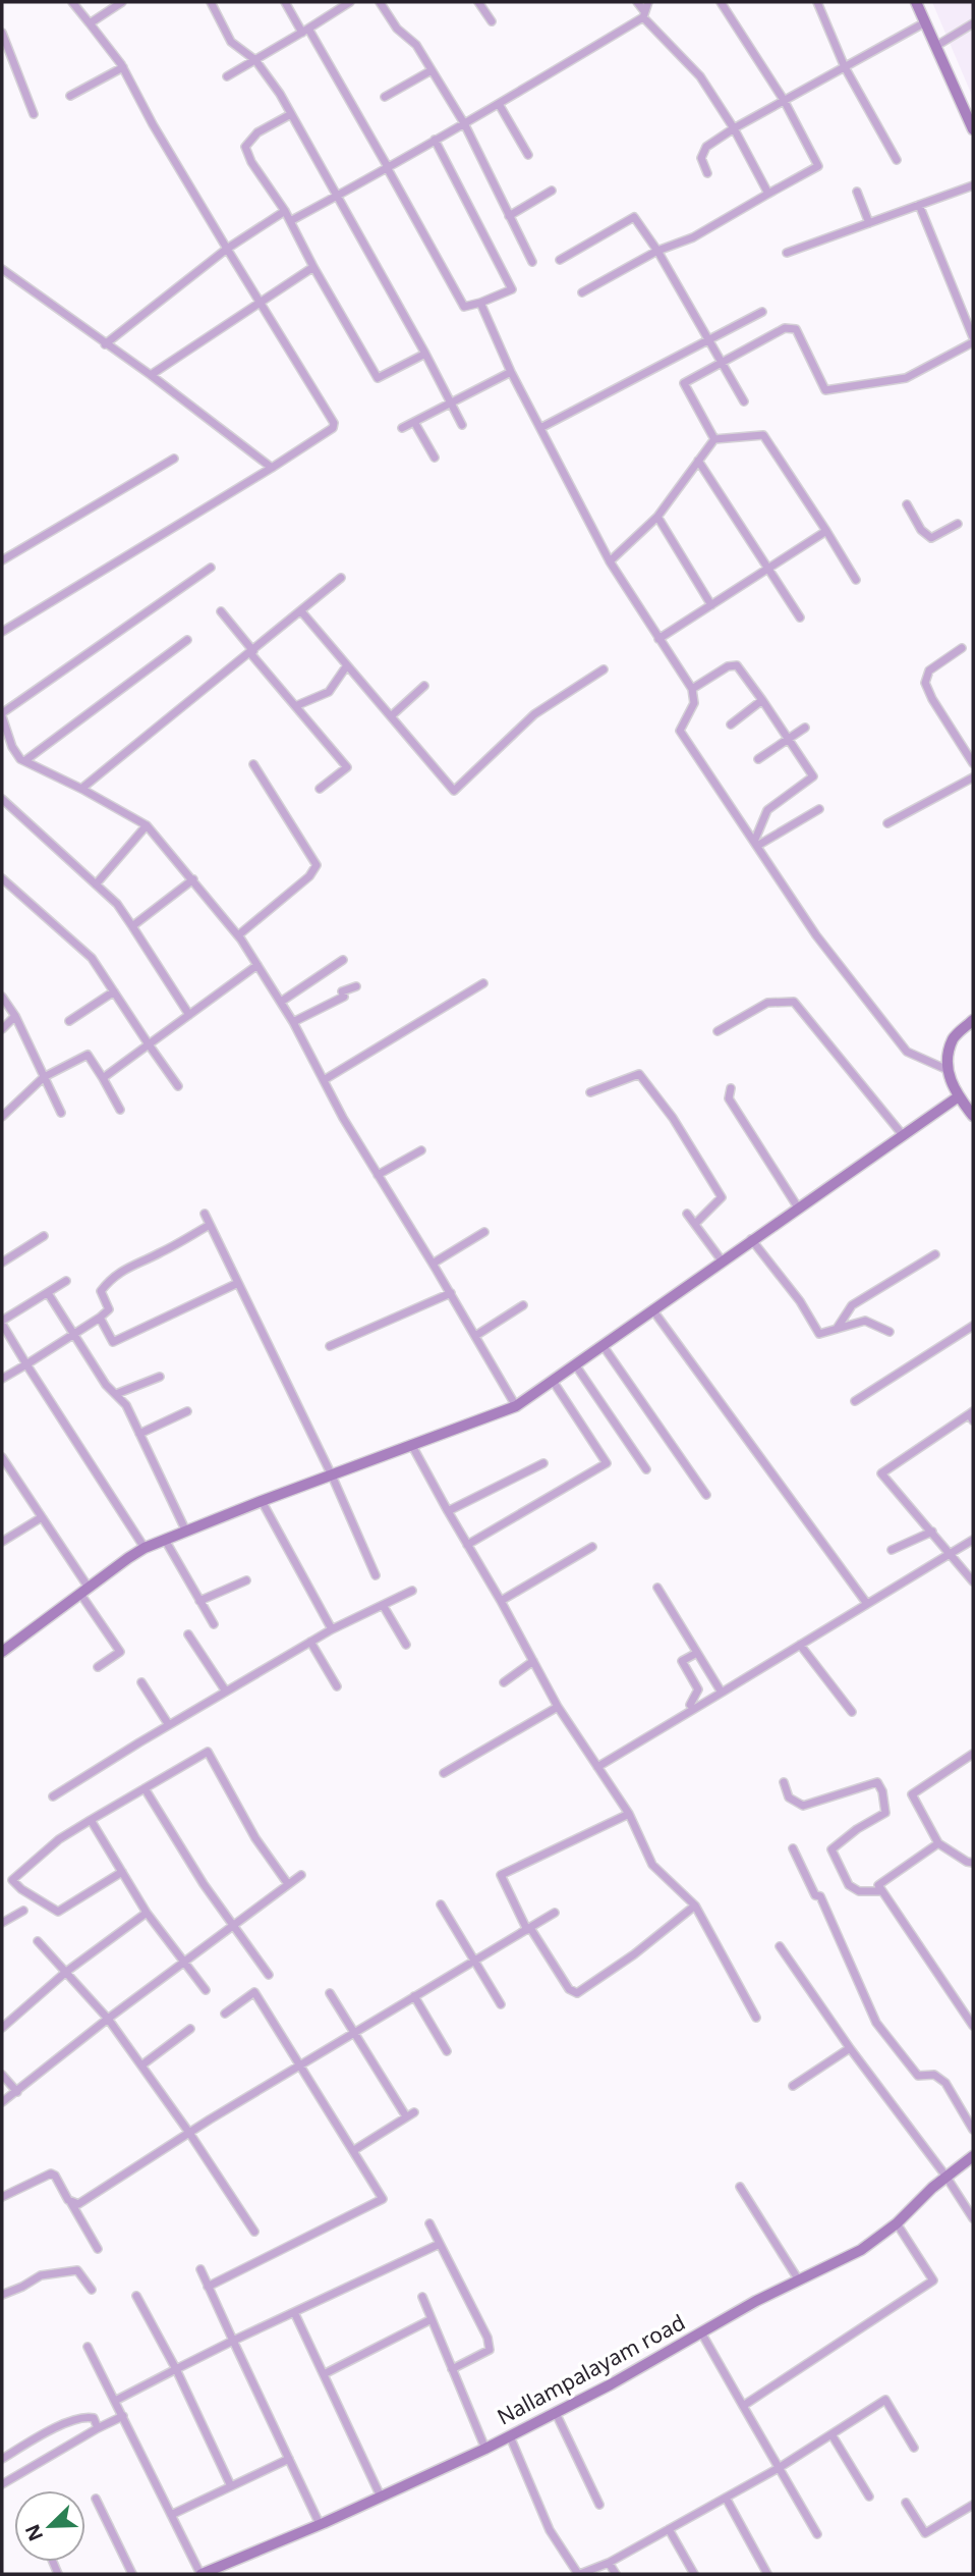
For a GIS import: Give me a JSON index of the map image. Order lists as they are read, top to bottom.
{
  "streets": {
    "street": ["Nallampalayam road"]
  },
  "north": "bottom left"
}
